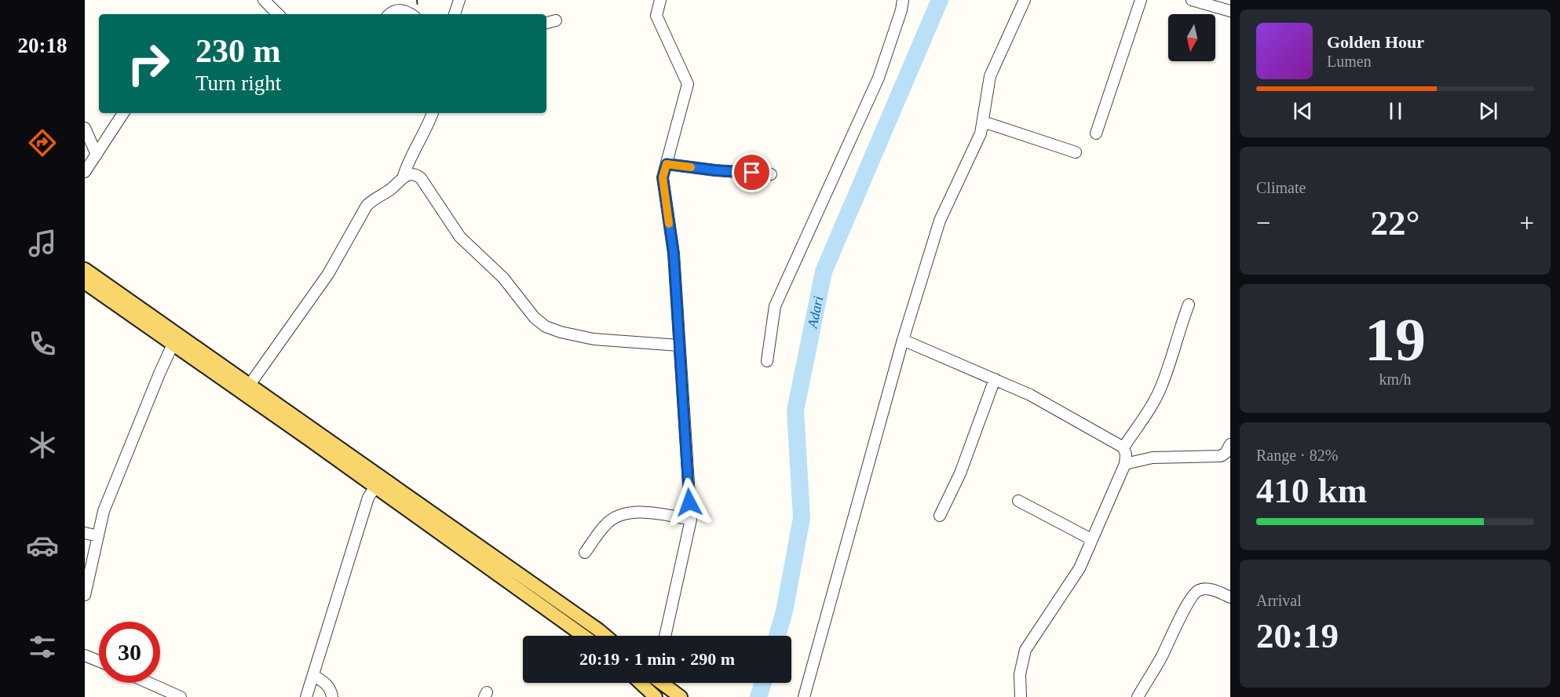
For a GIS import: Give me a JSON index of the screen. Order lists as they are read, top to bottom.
{
  "water": ["Adari"],
  "north": "bottom",
  "page": {
    "tabs": "20:18",
    "turn": ["230 m", "Turn right"],
    "song": ["Golden Hour", "Lumen"],
    "tile": [
      "Climate",
      ["19", "km/h"],
      ["Range · 82%", "410 km"],
      ["Arrival", "20:19"]
    ],
    "heat": ["−", "22°", "+"],
    "limit": "30",
    "trip": "20:19 · 1 min · 290 m"
  }
}
